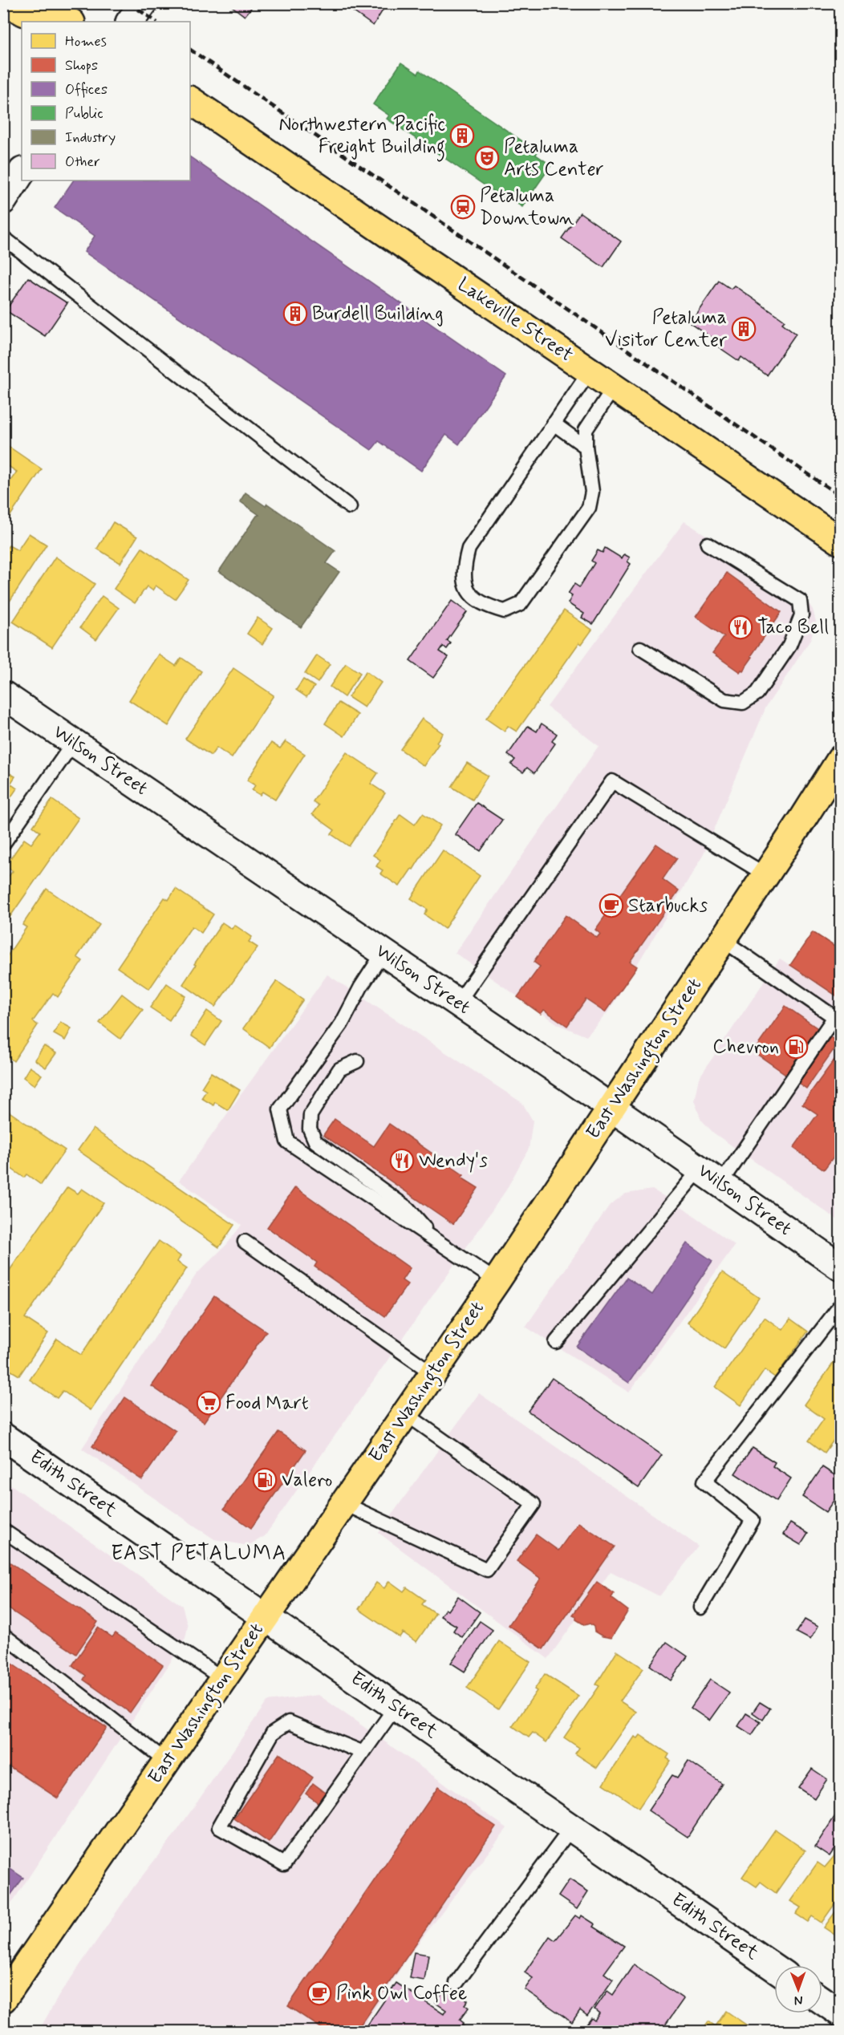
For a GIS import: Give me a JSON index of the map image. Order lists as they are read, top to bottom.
{
  "streets": {
    "main road": ["Lakeville Street", "East Washington Street"],
    "street": ["Wilson Street", "Edith Street"]
  },
  "crossings": [
    ["Wilson Street", "East Washington Street"],
    ["East Washington Street", "Edith Street"]
  ],
  "districts": ["EAST PETALUMA"],
  "places": {
    "building": ["Northwestern Pacific Freight Building", "Burdell Building", "Petaluma Visitor Center"],
    "theatre": ["Petaluma Arts Center"],
    "station": ["Petaluma Downtown"],
    "restaurant": ["Taco Bell", "Wendy's"],
    "cafe": ["Starbucks", "Pink Owl Coffee"],
    "fuel station": ["Chevron", "Valero"],
    "supermarket": ["Food Mart"]
  },
  "legend": [
    "Homes",
    "Shops",
    "Offices",
    "Public",
    "Industry",
    "Other"
  ],
  "north": "bottom"
}
